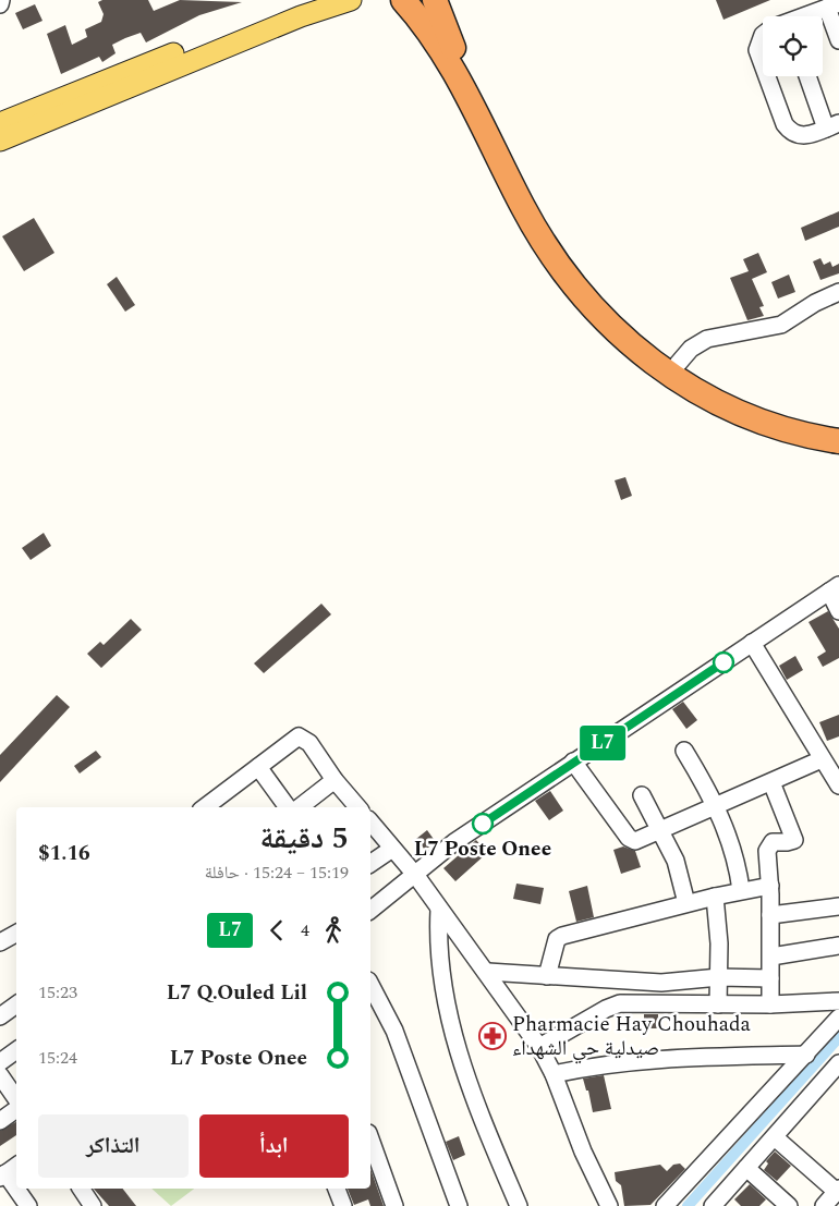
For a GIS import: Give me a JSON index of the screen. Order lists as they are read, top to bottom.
{
  "places": {
    "other": ["L7 Poste Onee"],
    "pharmacy": ["Pharmacie Hay Chouhada صيدلية حي الشهداء"]
  },
  "lines": ["bus line L7"],
  "page": {
    "on_map": "L7",
    "heading": ["5 دقيقة", "15:19 – 15:24 · حافلة", "$1.16"],
    "legs": ["4", "L7"],
    "list": [
      {
        "name": "L7 Q.Ouled Lil",
        "value": "15:23"
      },
      {
        "name": "L7 Poste Onee",
        "value": "15:24"
      }
    ],
    "buttons": ["ابدأ", "التذاكر"]
  }
}
